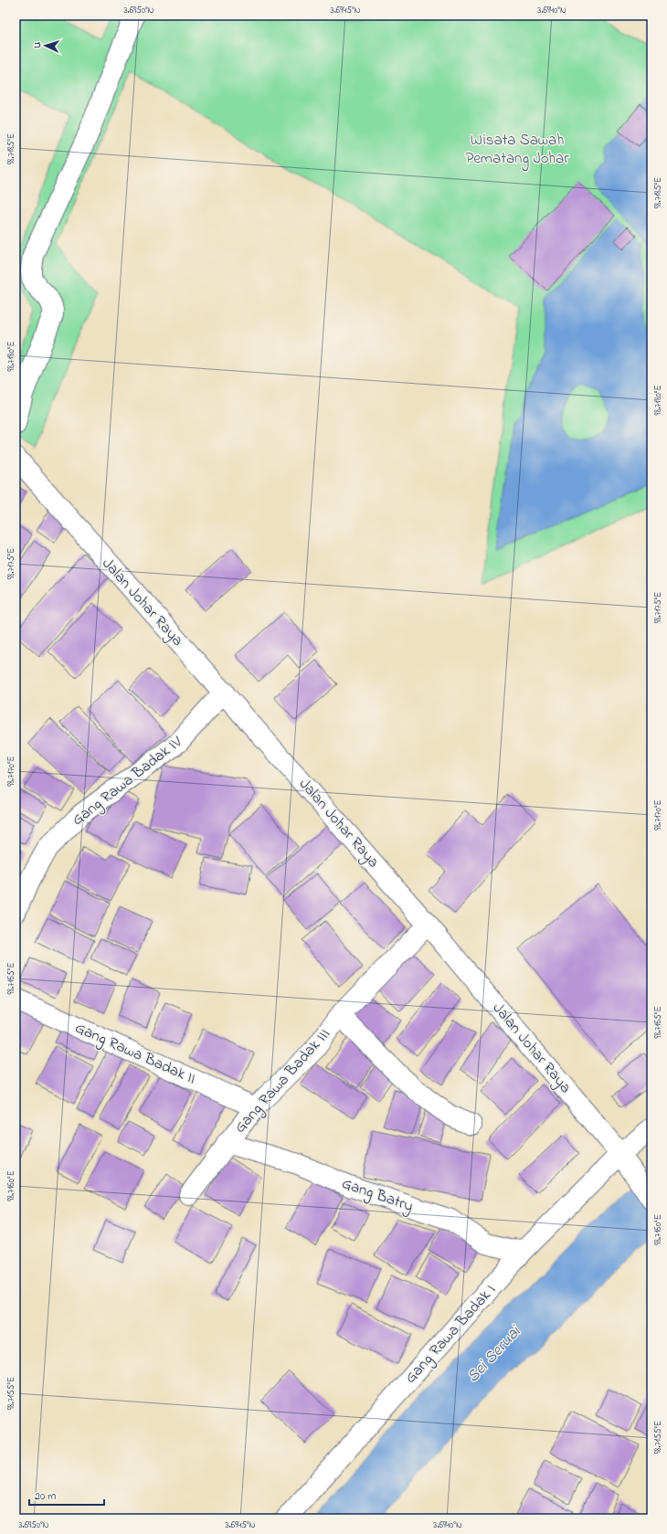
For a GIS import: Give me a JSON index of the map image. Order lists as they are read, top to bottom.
{
  "streets": {
    "street": [
      "Jalan Johar Raya",
      "Gang Rawa Badak IV",
      "Gang Rawa Badak II",
      "Gang Rawa Badak III",
      "Gang Batry",
      "Gang Rawa Badak I"
    ]
  },
  "crossings": [
    ["Jalan Johar Raya", "Gang Rawa Badak IV"],
    ["Jalan Johar Raya", "Gang Rawa Badak III"],
    ["Jalan Johar Raya", "Gang Rawa Badak I"],
    ["Gang Rawa Badak II", "Gang Rawa Badak III"],
    ["Gang Rawa Badak III", "Gang Batry"],
    ["Gang Batry", "Gang Rawa Badak I"]
  ],
  "water": ["Sei Seruai"],
  "parks": ["Wisata Sawah Pematang Johar"],
  "scale_bar": "20 m",
  "north": "left",
  "coordinates": [
    "3.6950°N",
    "3.6945°N",
    "3.6940°N",
    "98.7185°E",
    "98.7180°E",
    "98.7175°E",
    "98.7170°E",
    "98.7165°E",
    "98.7160°E",
    "98.7155°E"
  ]
}
